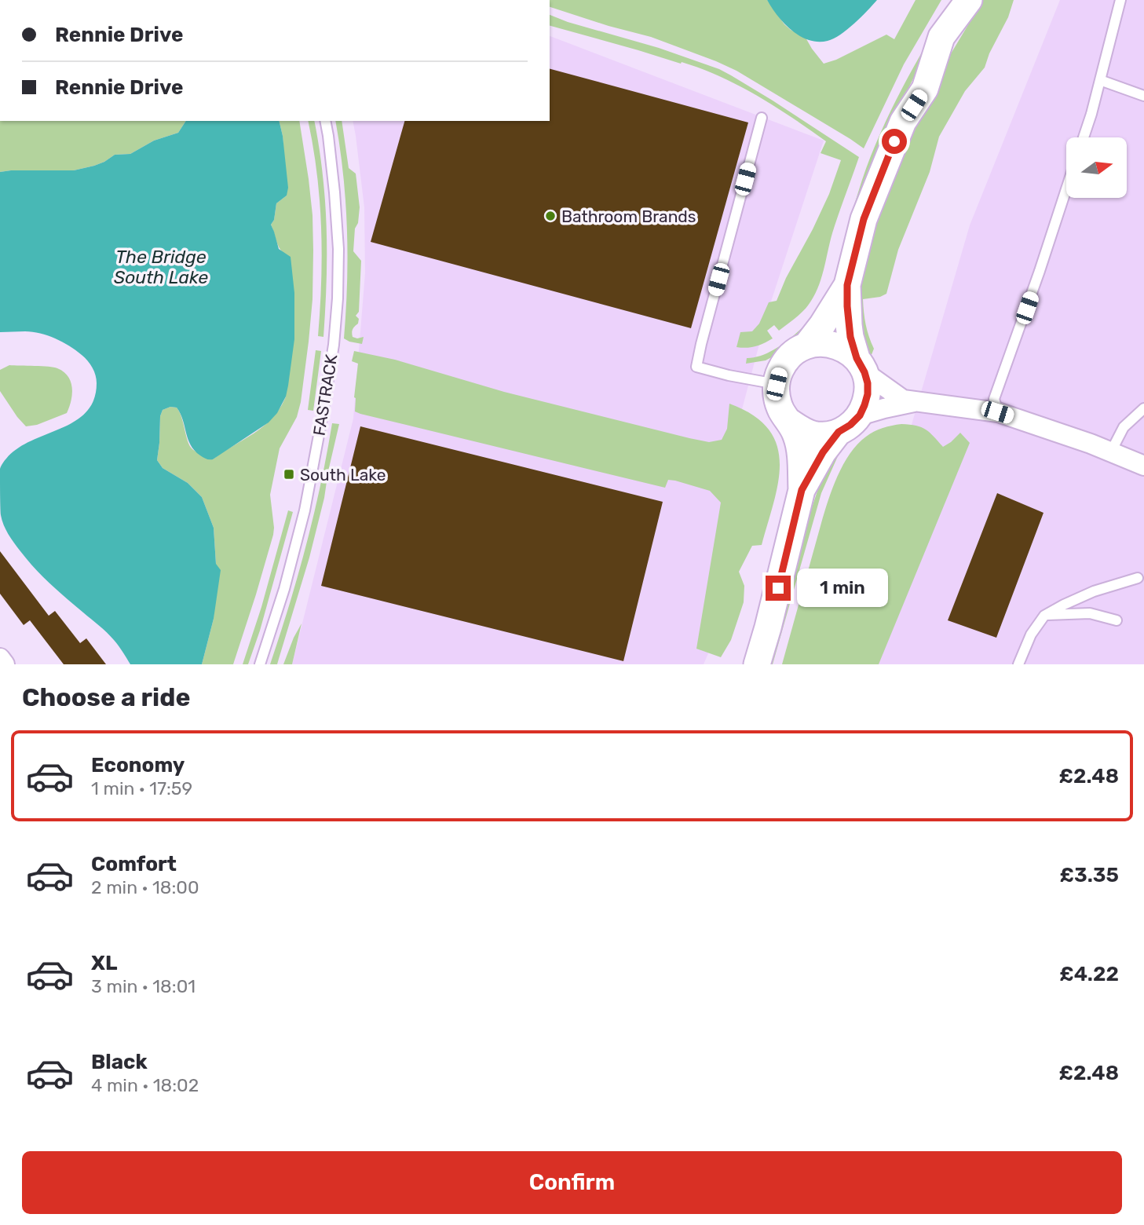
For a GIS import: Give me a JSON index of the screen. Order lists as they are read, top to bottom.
{
  "streets": {
    "lane": ["FASTRACK"]
  },
  "water": ["The Bridge South Lake"],
  "places": {
    "other": ["Bathroom Brands"],
    "transit": ["South Lake"]
  },
  "north": "right",
  "page": {
    "banner": ["Rennie Drive", "Rennie Drive"],
    "bubble": "1 min",
    "heading": "Choose a ride",
    "list": [
      {
        "name": "Economy",
        "note": "1 min · 17:59",
        "value": "£2.48"
      },
      {
        "name": "Comfort",
        "note": "2 min · 18:00",
        "value": "£3.35"
      },
      {
        "name": "XL",
        "note": "3 min · 18:01",
        "value": "£4.22"
      },
      {
        "name": "Black",
        "note": "4 min · 18:02",
        "value": "£2.48"
      }
    ],
    "buttons": "Confirm"
  }
}
